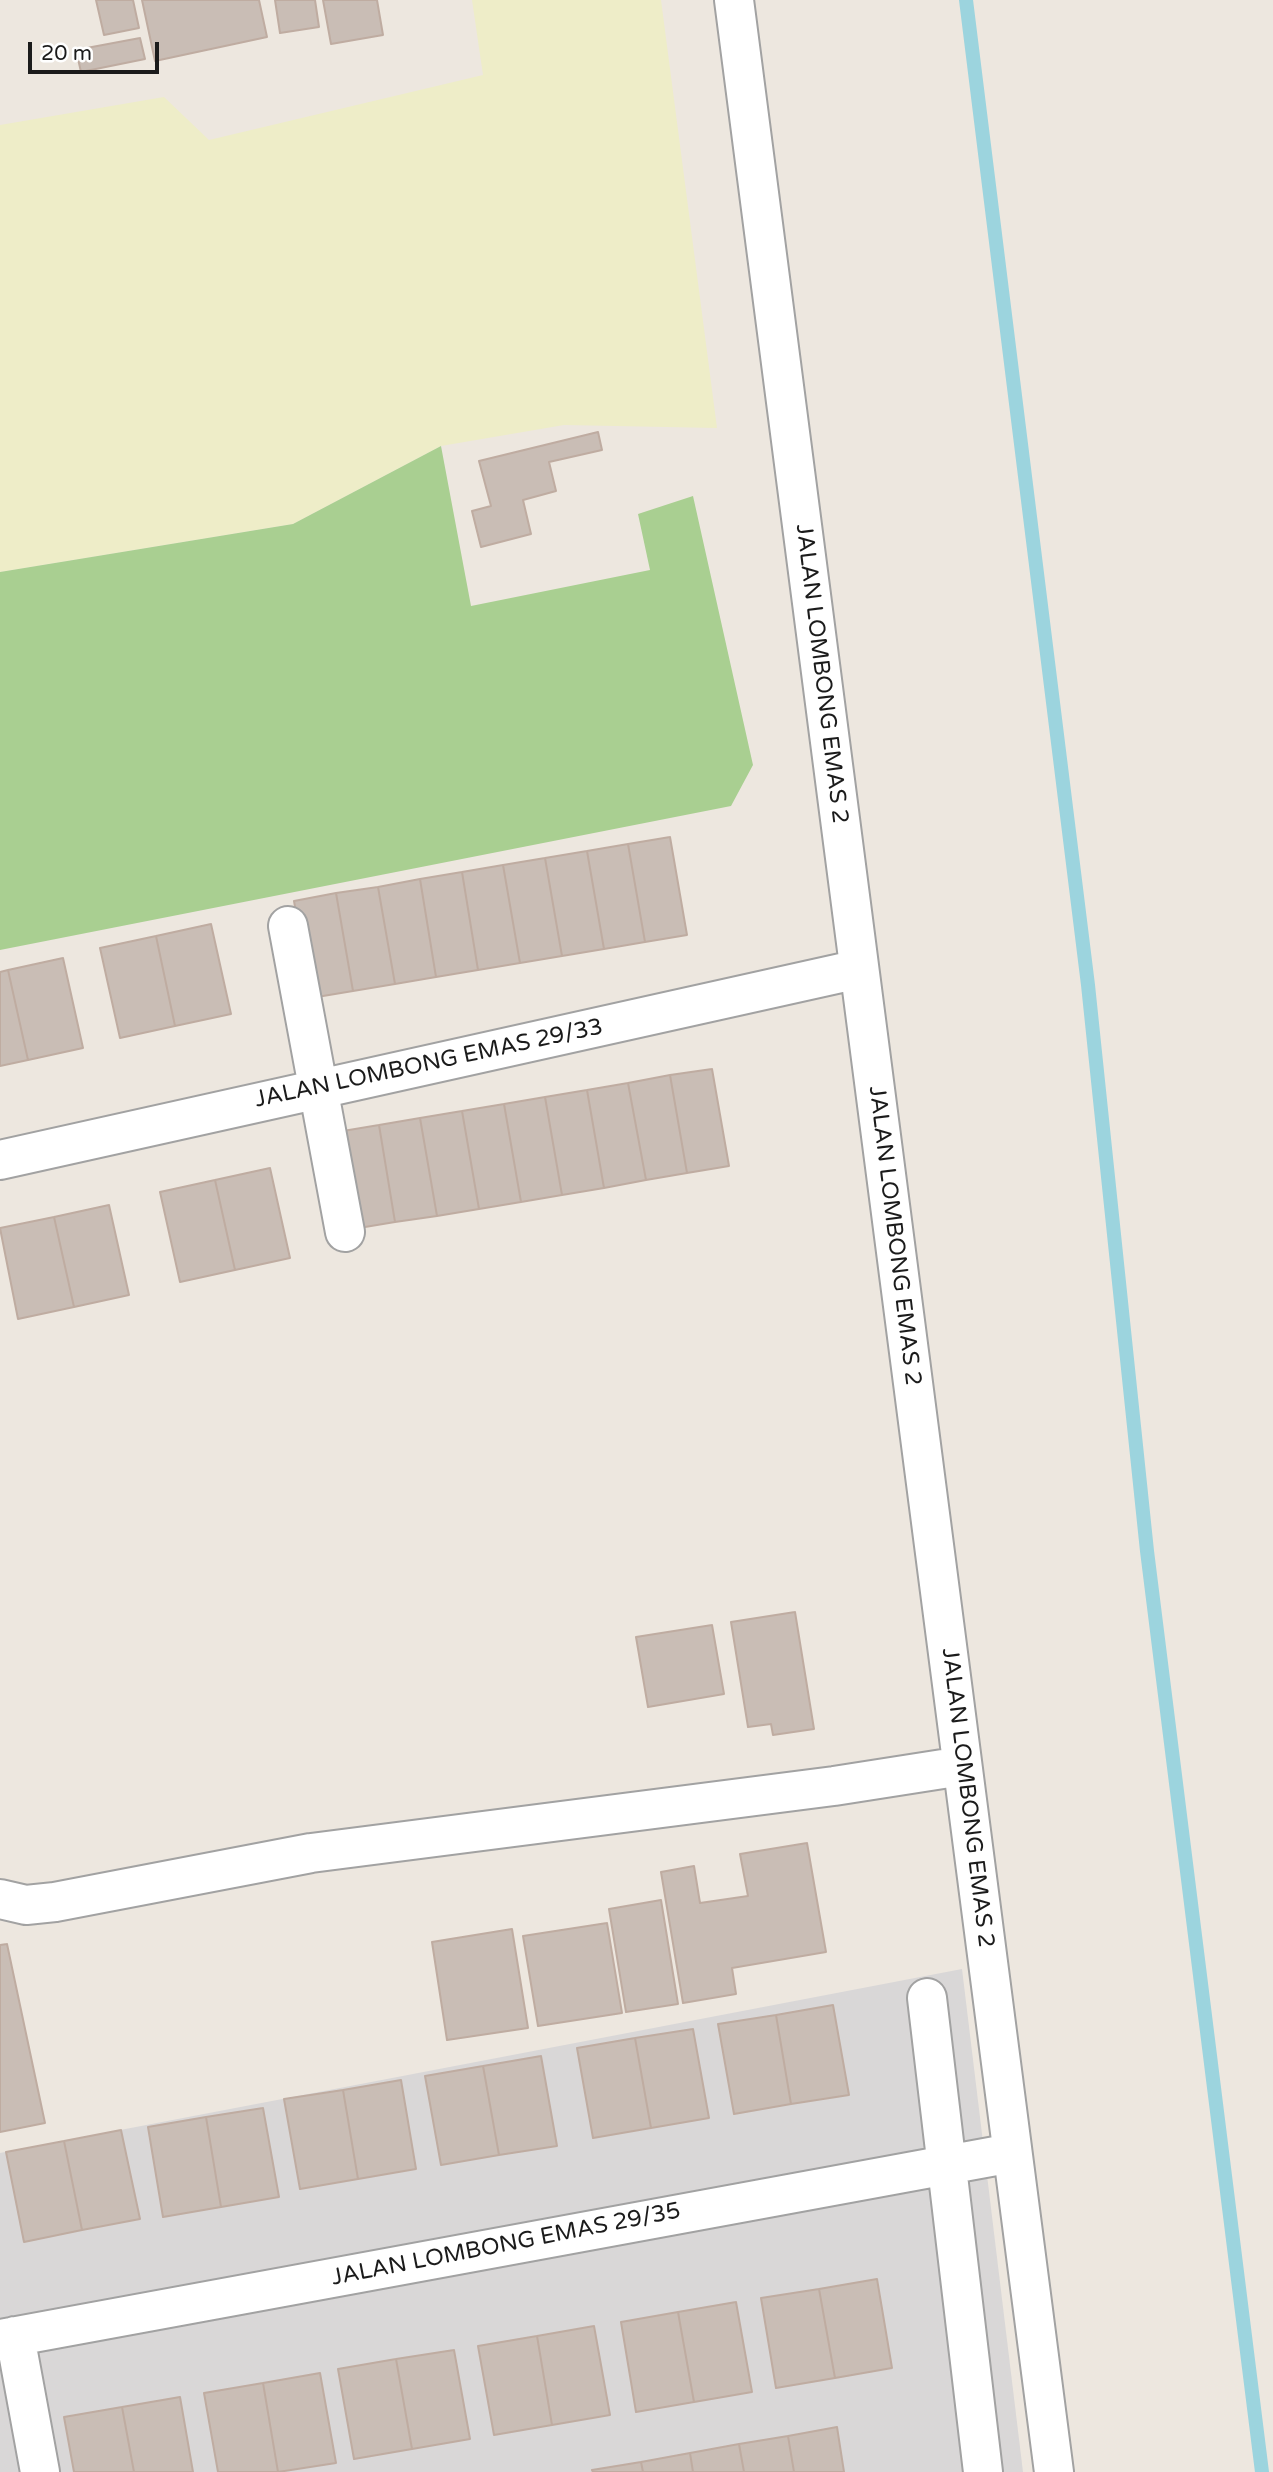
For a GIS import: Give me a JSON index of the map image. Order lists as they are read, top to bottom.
{
  "streets": {
    "street": ["JALAN LOMBONG EMAS 2", "JALAN LOMBONG EMAS 29/33", "JALAN LOMBONG EMAS 29/35"]
  },
  "crossings": [
    ["JALAN LOMBONG EMAS 2", "JALAN LOMBONG EMAS 29/33"],
    ["JALAN LOMBONG EMAS 2", "JALAN LOMBONG EMAS 29/35"]
  ],
  "scale_bar": "20 m"
}
